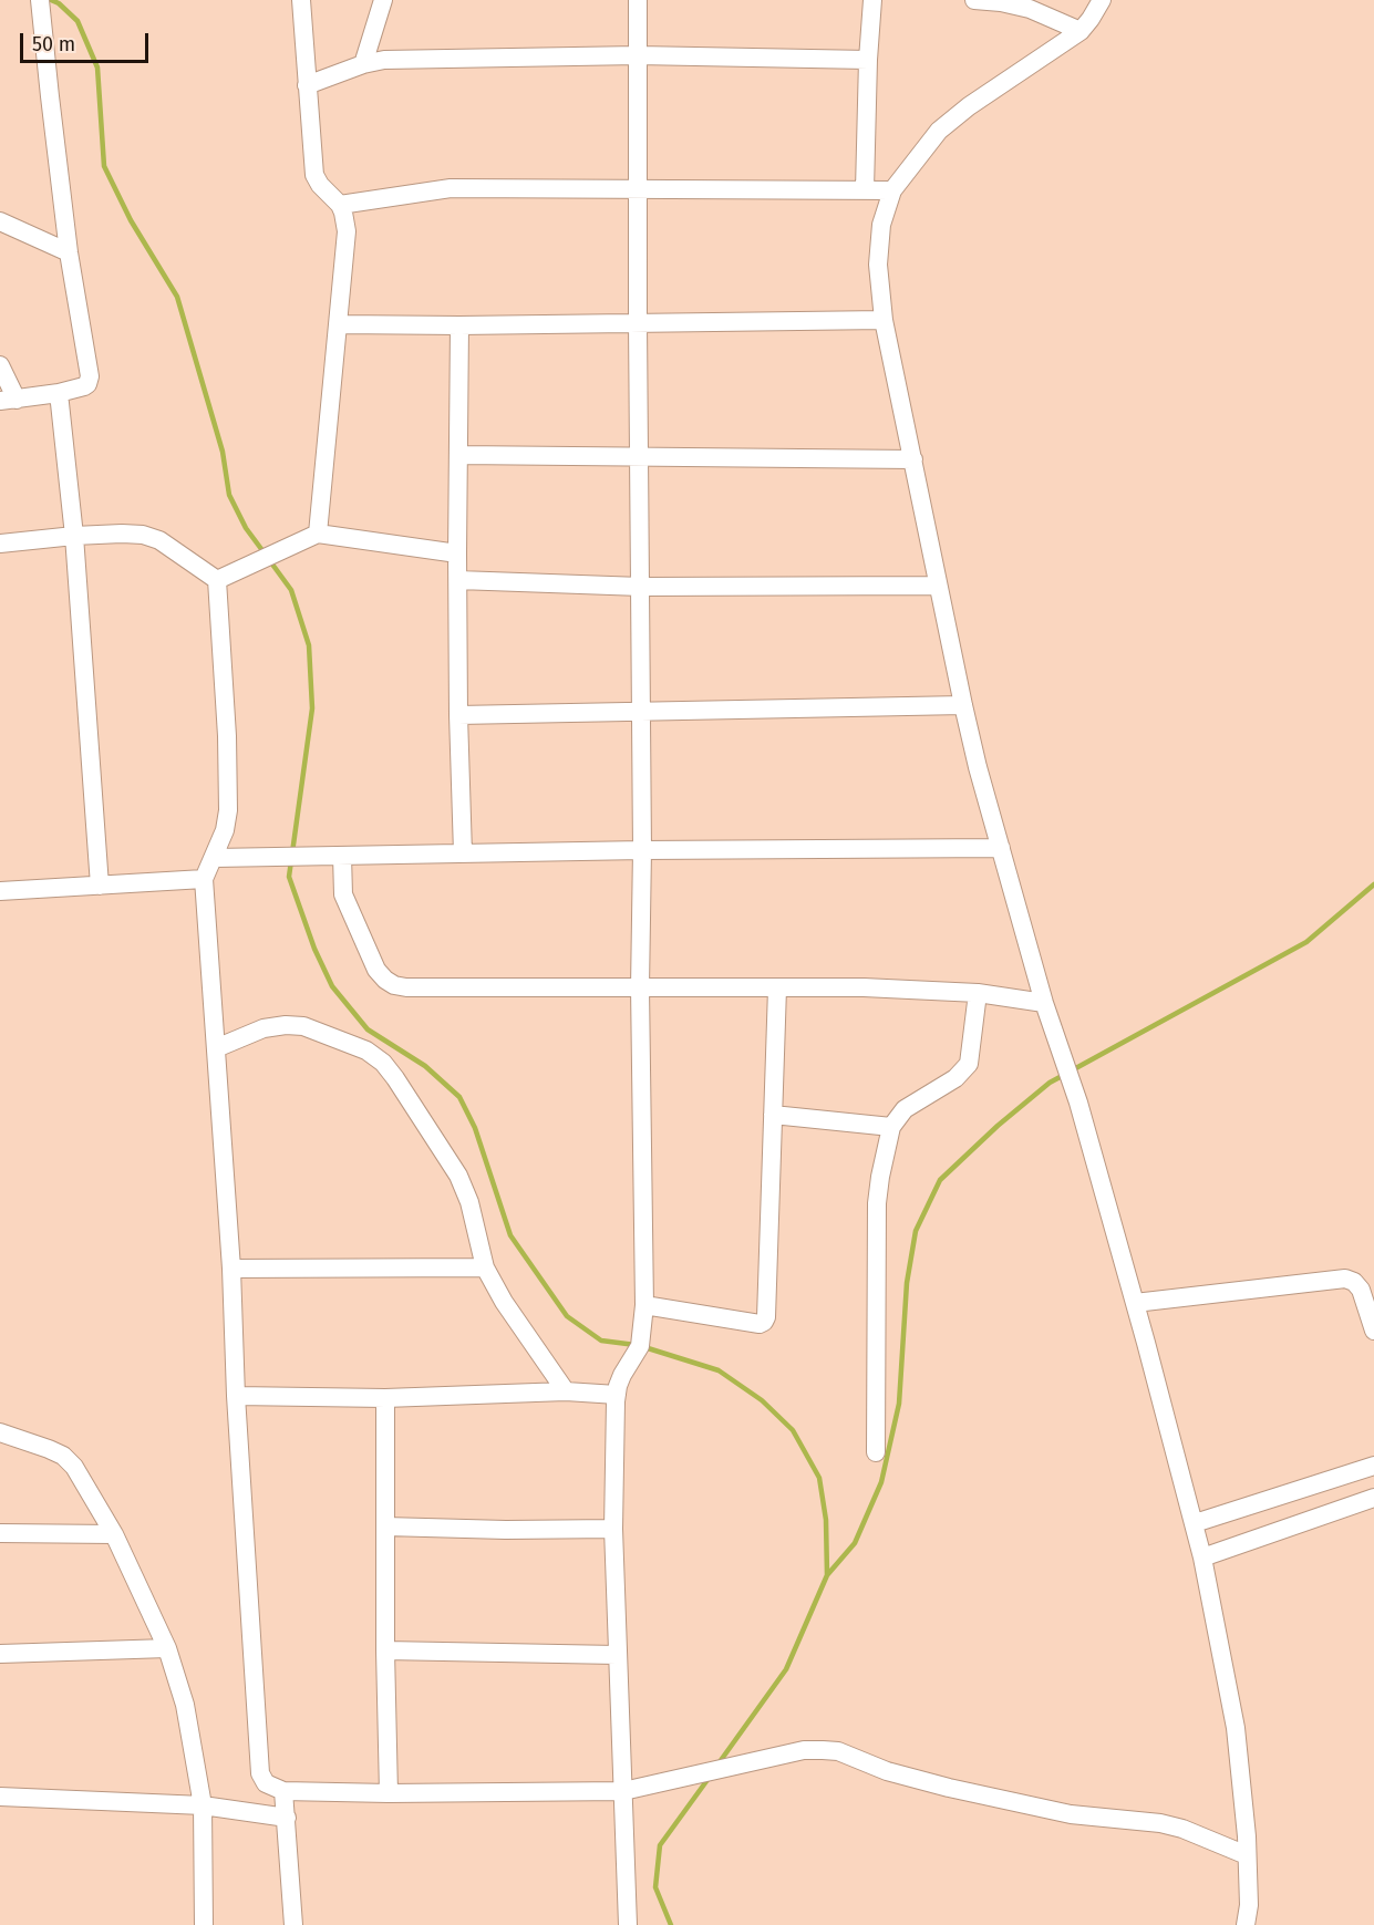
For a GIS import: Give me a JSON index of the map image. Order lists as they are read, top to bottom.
{
  "scale_bar": "50 m"
}
